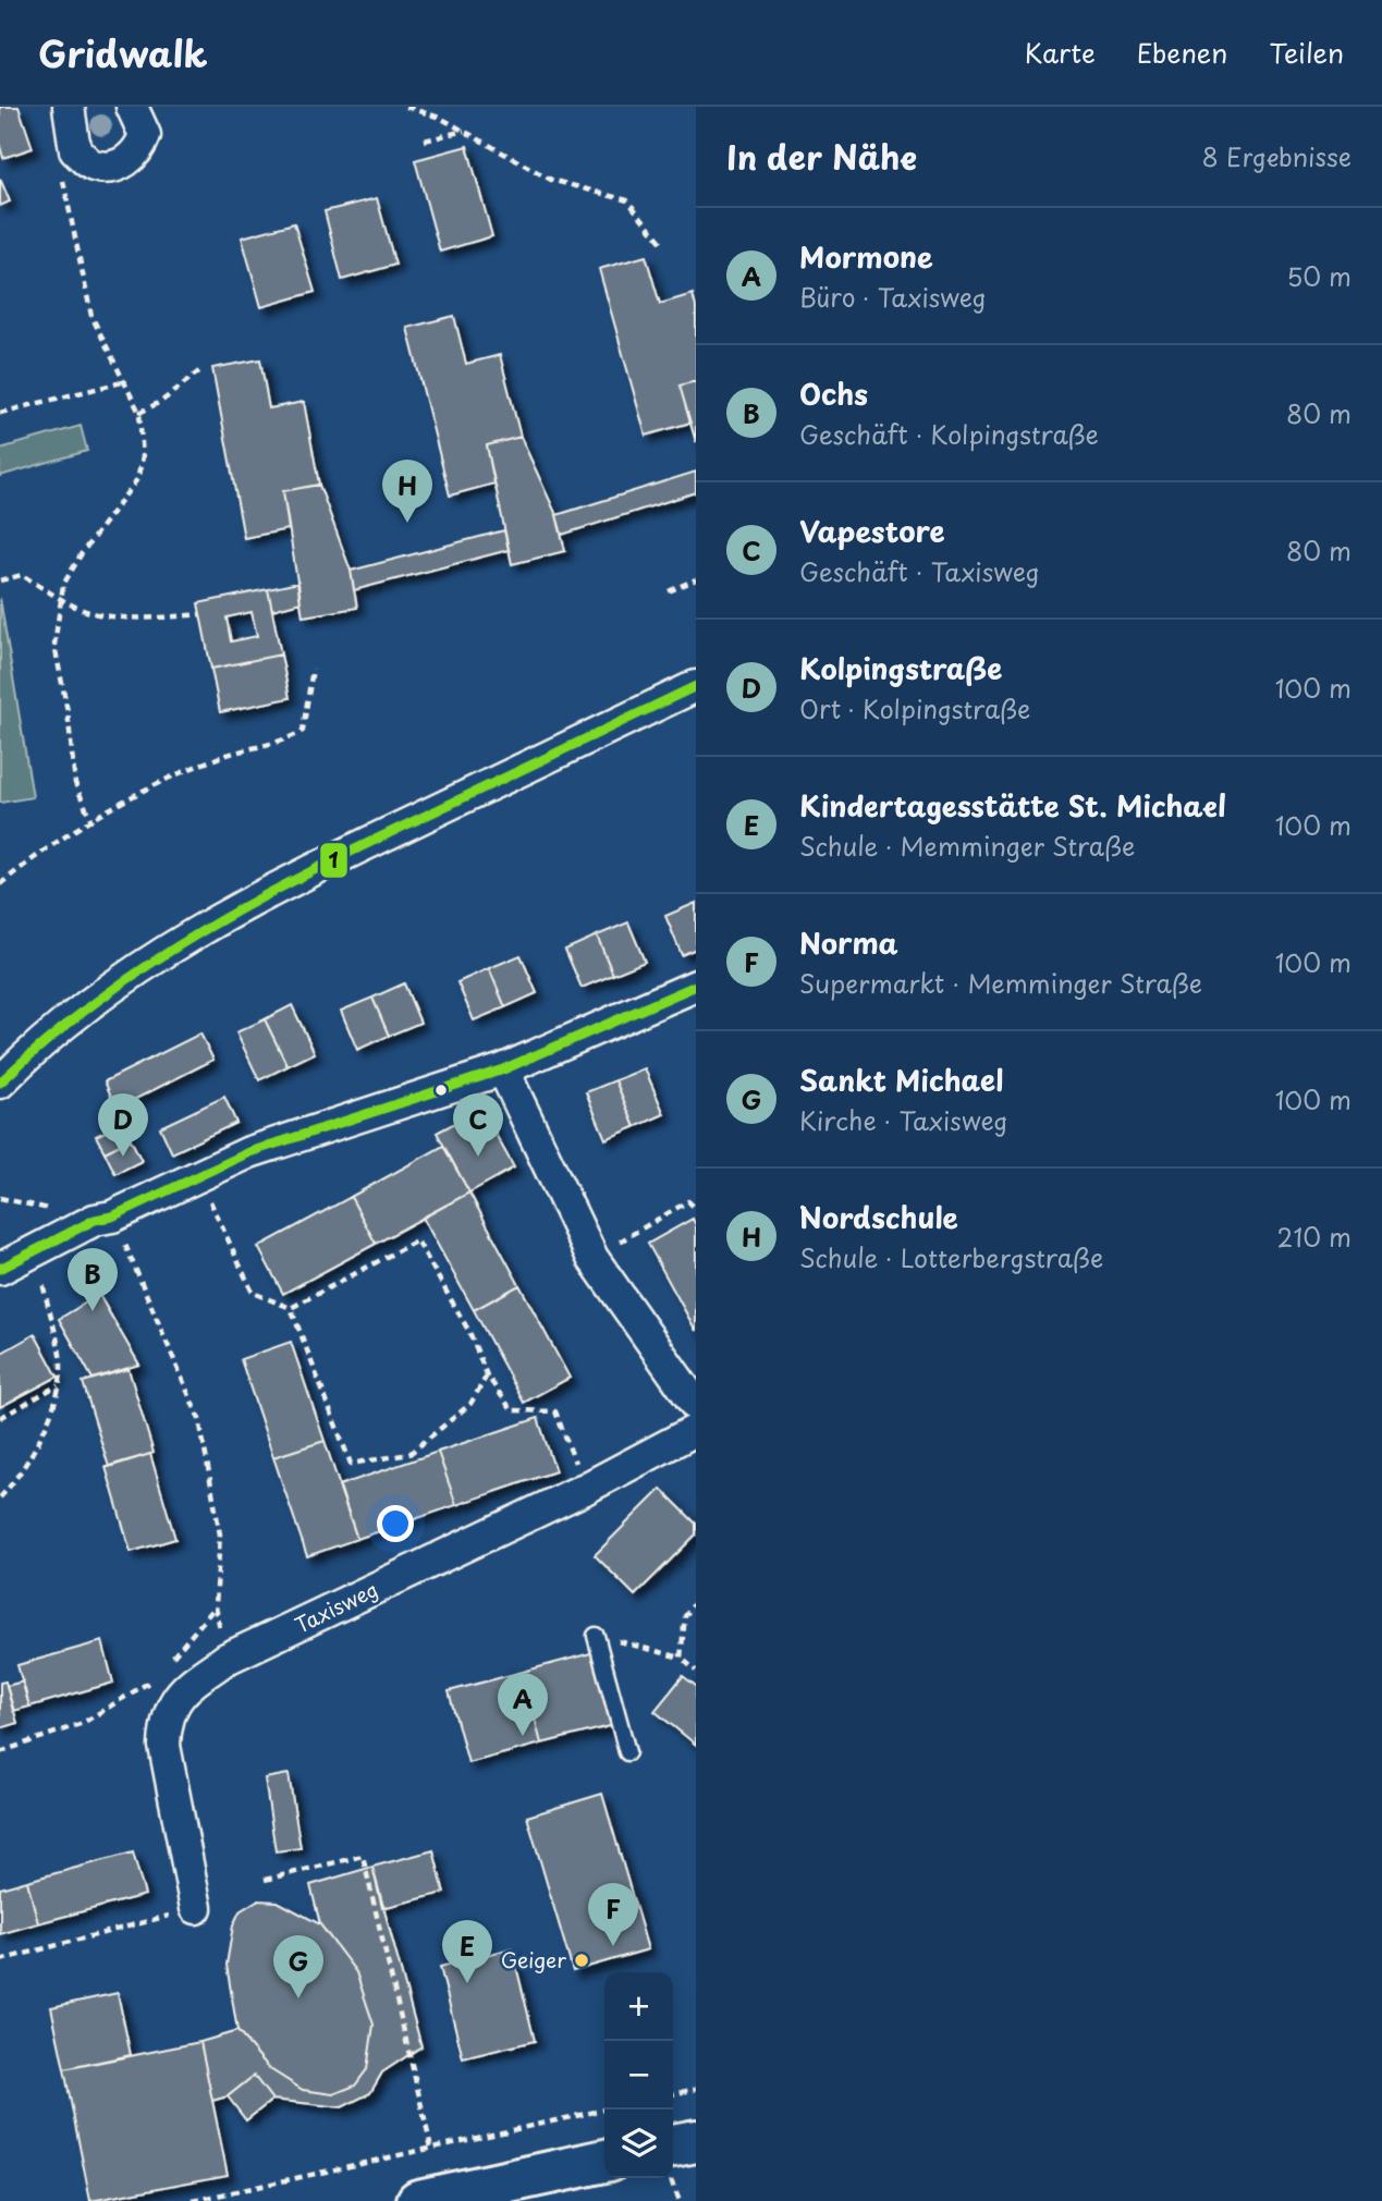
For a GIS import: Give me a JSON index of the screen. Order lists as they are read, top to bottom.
{
  "streets": {
    "street": ["Taxisweg"]
  },
  "places": ["Geiger"],
  "lines": ["transit line 1"],
  "page": {
    "header": "Gridwalk",
    "nav": ["Karte", "Ebenen", "Teilen"],
    "heading": ["In der Nähe", "8 Ergebnisse"],
    "list": [
      {
        "mark": "A",
        "name": "Mormone",
        "note": "Büro · Taxisweg",
        "value": "50 m"
      },
      {
        "mark": "B",
        "name": "Ochs",
        "note": "Geschäft · Kolpingstraße",
        "value": "80 m"
      },
      {
        "mark": "C",
        "name": "Vapestore",
        "note": "Geschäft · Taxisweg",
        "value": "80 m"
      },
      {
        "mark": "D",
        "name": "Kolpingstraße",
        "note": "Ort · Kolpingstraße",
        "value": "100 m"
      },
      {
        "mark": "E",
        "name": "Kindertagesstätte St. Michael",
        "note": "Schule · Memminger Straße",
        "value": "100 m"
      },
      {
        "mark": "F",
        "name": "Norma",
        "note": "Supermarkt · Memminger Straße",
        "value": "100 m"
      },
      {
        "mark": "G",
        "name": "Sankt Michael",
        "note": "Kirche · Taxisweg",
        "value": "100 m"
      },
      {
        "mark": "H",
        "name": "Nordschule",
        "note": "Schule · Lotterbergstraße",
        "value": "210 m"
      }
    ],
    "pins": [
      "H",
      "C",
      "D",
      "B",
      "A",
      "F",
      "E",
      "G"
    ],
    "map_buttons": ["+", "−"]
  }
}
